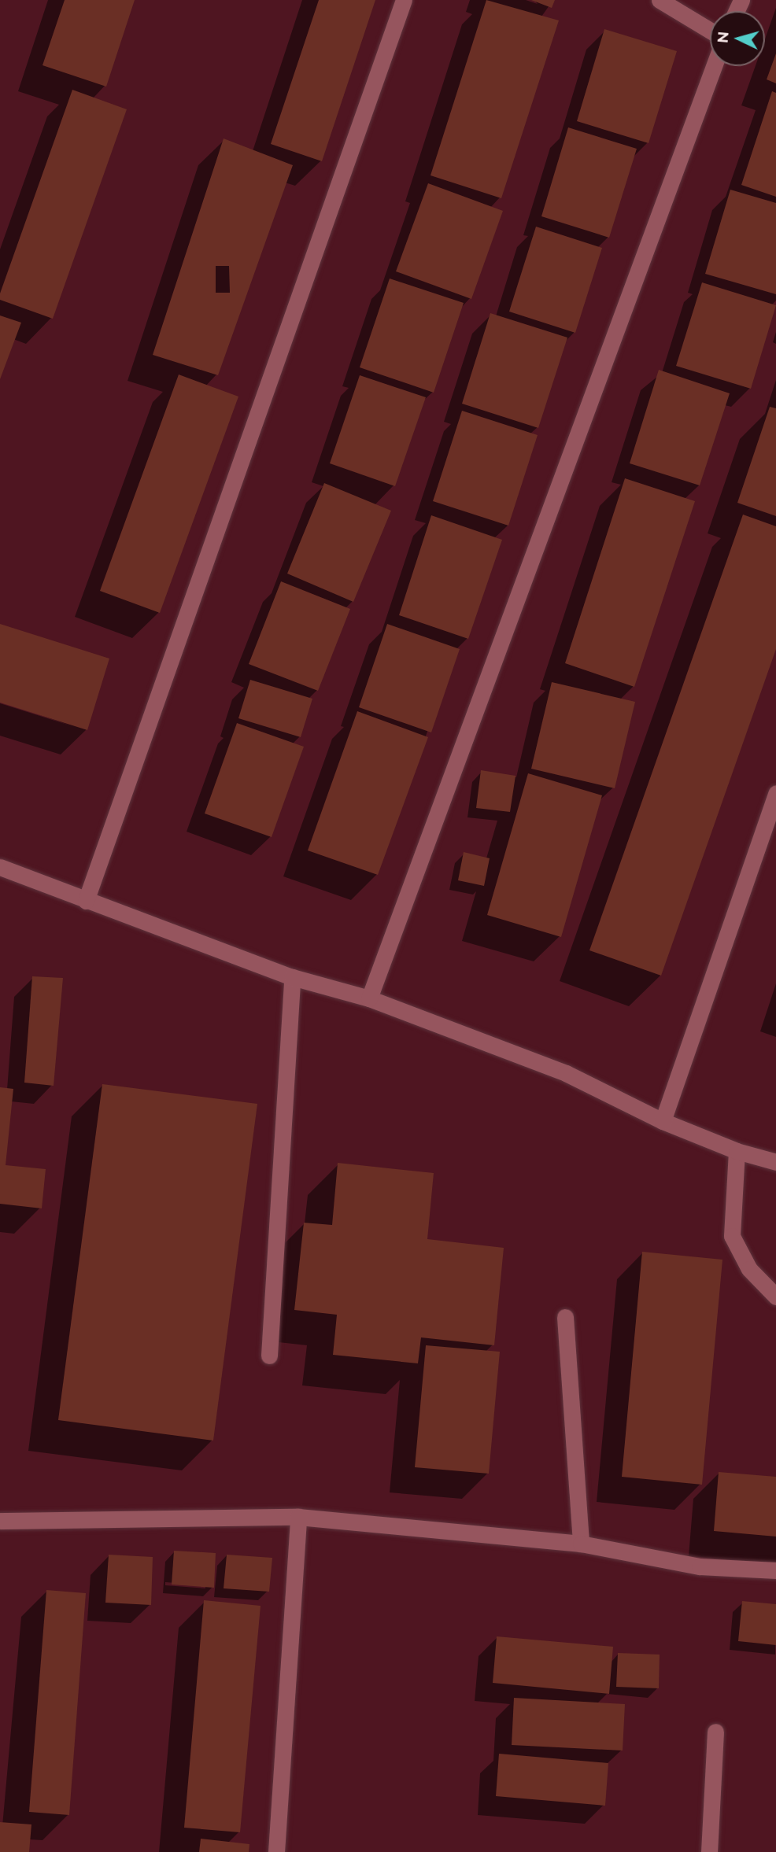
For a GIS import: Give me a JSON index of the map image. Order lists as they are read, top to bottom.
{
  "north": "left"
}
